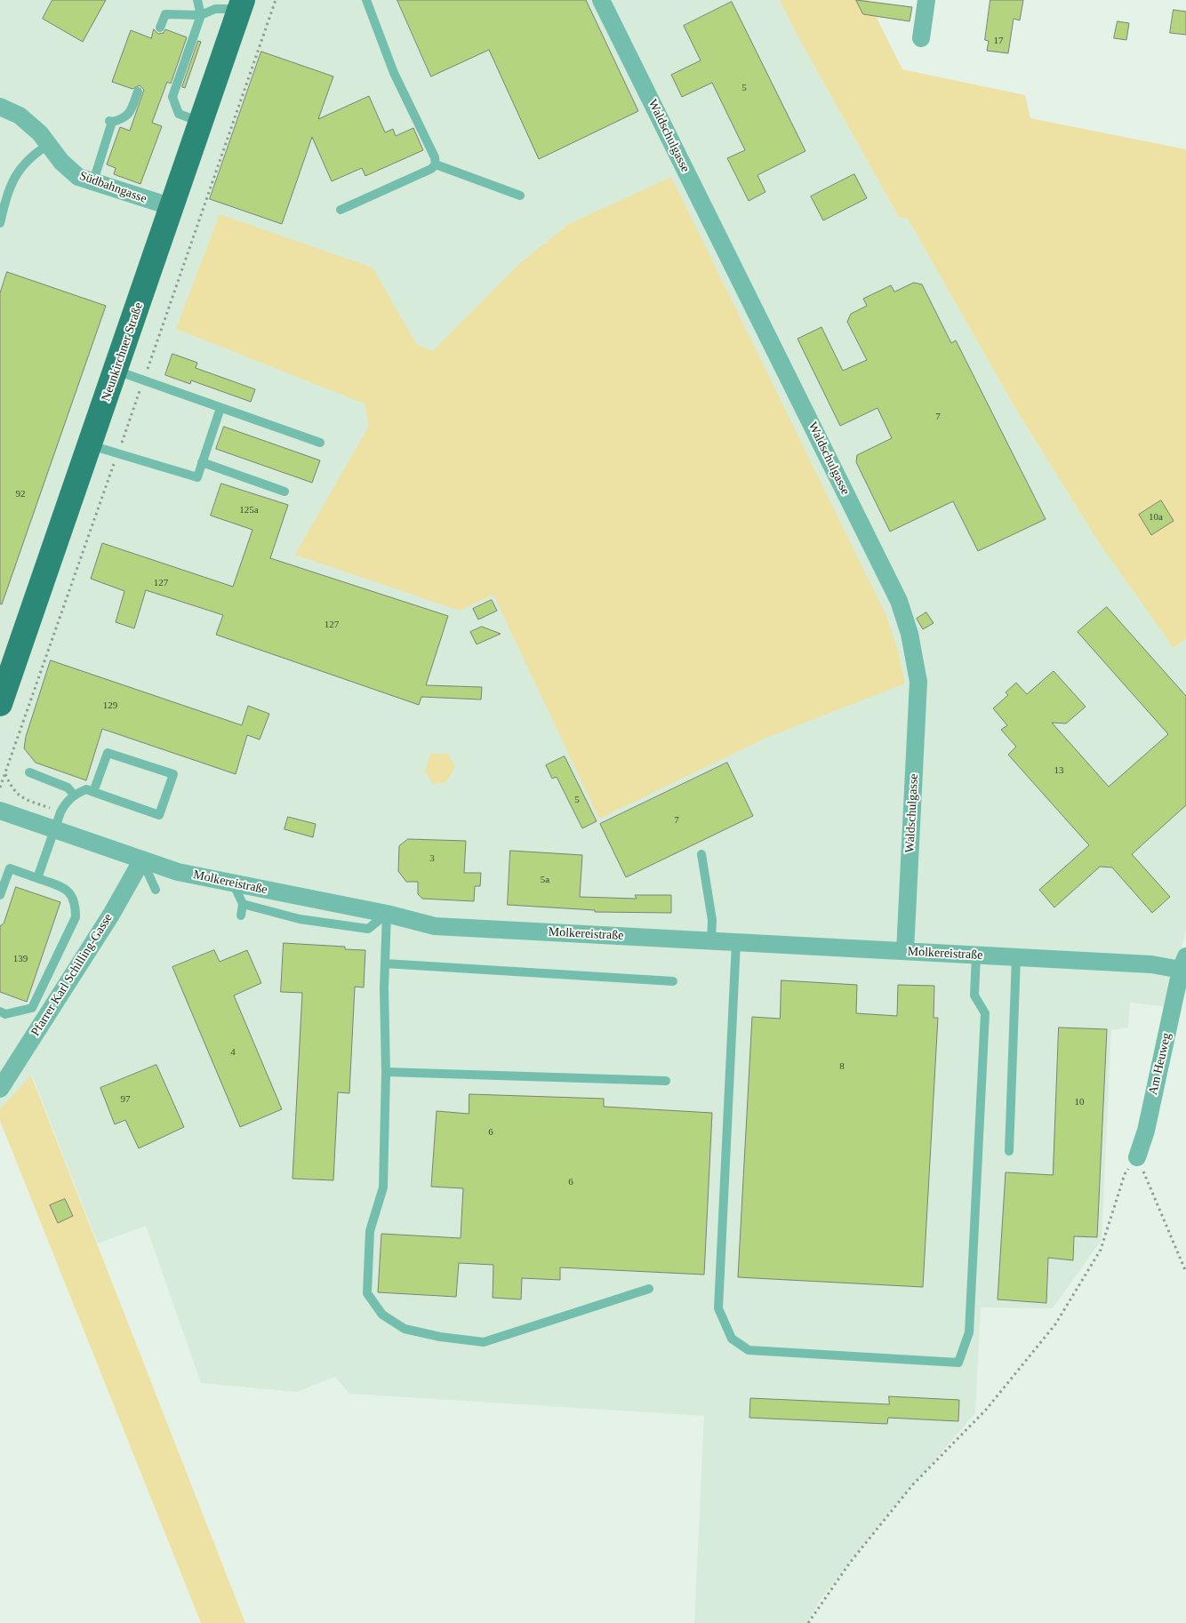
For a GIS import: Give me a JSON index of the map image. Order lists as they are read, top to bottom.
{
  "streets": {
    "main road": ["Neunkirchner Straße"],
    "street": [
      "Waldschulgasse",
      "Südbahngasse",
      "Molkereistraße",
      "Pfarrer Karl Schilling-Gasse",
      "Am Heuweg"
    ]
  },
  "crossings": [
    ["Waldschulgasse", "Molkereistraße"],
    ["Südbahngasse", "Neunkirchner Straße"],
    ["Molkereistraße", "Pfarrer Karl Schilling-Gasse"],
    ["Molkereistraße", "Am Heuweg"]
  ],
  "house_numbers": [
    "17",
    "5",
    "7",
    "92",
    "125a",
    "10a",
    "127",
    "127",
    "129",
    "13",
    "5",
    "7",
    "3",
    "5a",
    "139",
    "4",
    "8",
    "97",
    "10",
    "6",
    "6"
  ]
}
